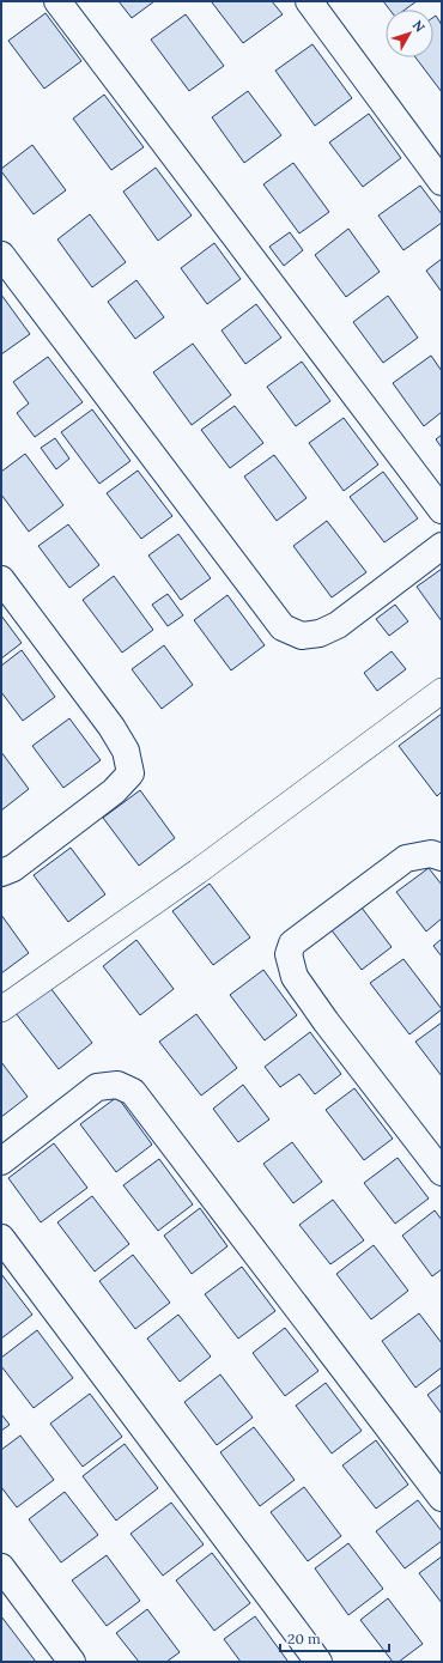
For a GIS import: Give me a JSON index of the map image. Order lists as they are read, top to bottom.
{
  "scale_bar": "20 m",
  "north": "top right"
}
